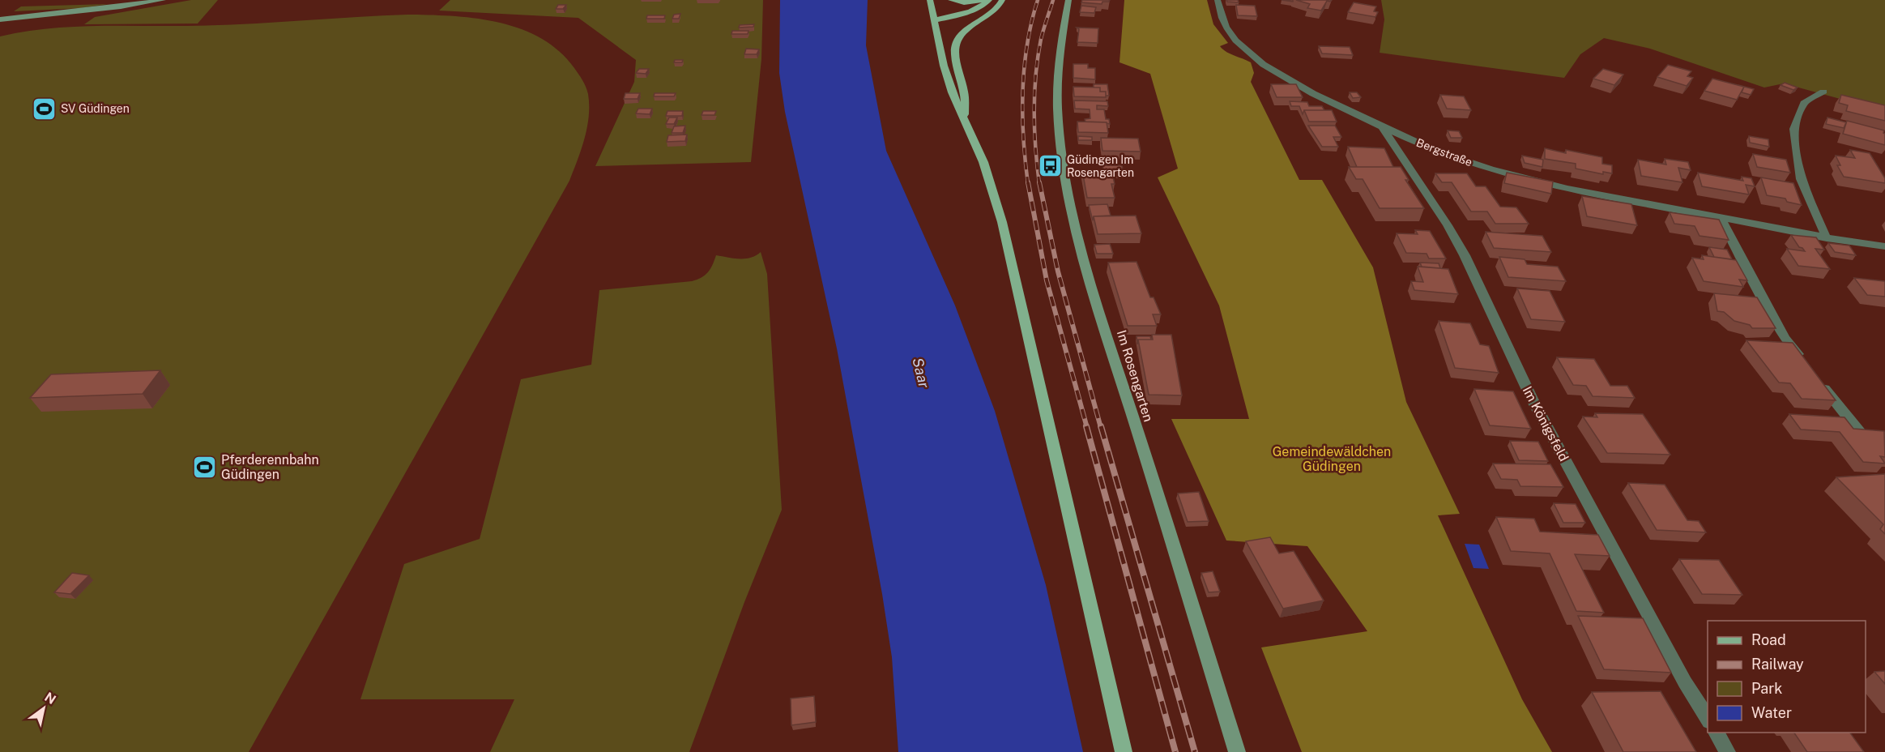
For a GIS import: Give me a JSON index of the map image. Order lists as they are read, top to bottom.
{
  "streets": {
    "street": ["Bergstraße", "Im Rosengarten", "Im Königsfeld"]
  },
  "crossings": [
    ["Bergstraße", "Im Königsfeld"]
  ],
  "water": ["Saar"],
  "parks": ["Gemeindewäldchen Güdingen"],
  "places": {
    "sports": ["SV Güdingen", "Pferderennbahn Güdingen"],
    "bus stop": ["Güdingen Im Rosengarten"]
  },
  "legend": [
    "Road",
    "Railway",
    "Park",
    "Water"
  ],
  "north": "top right"
}
